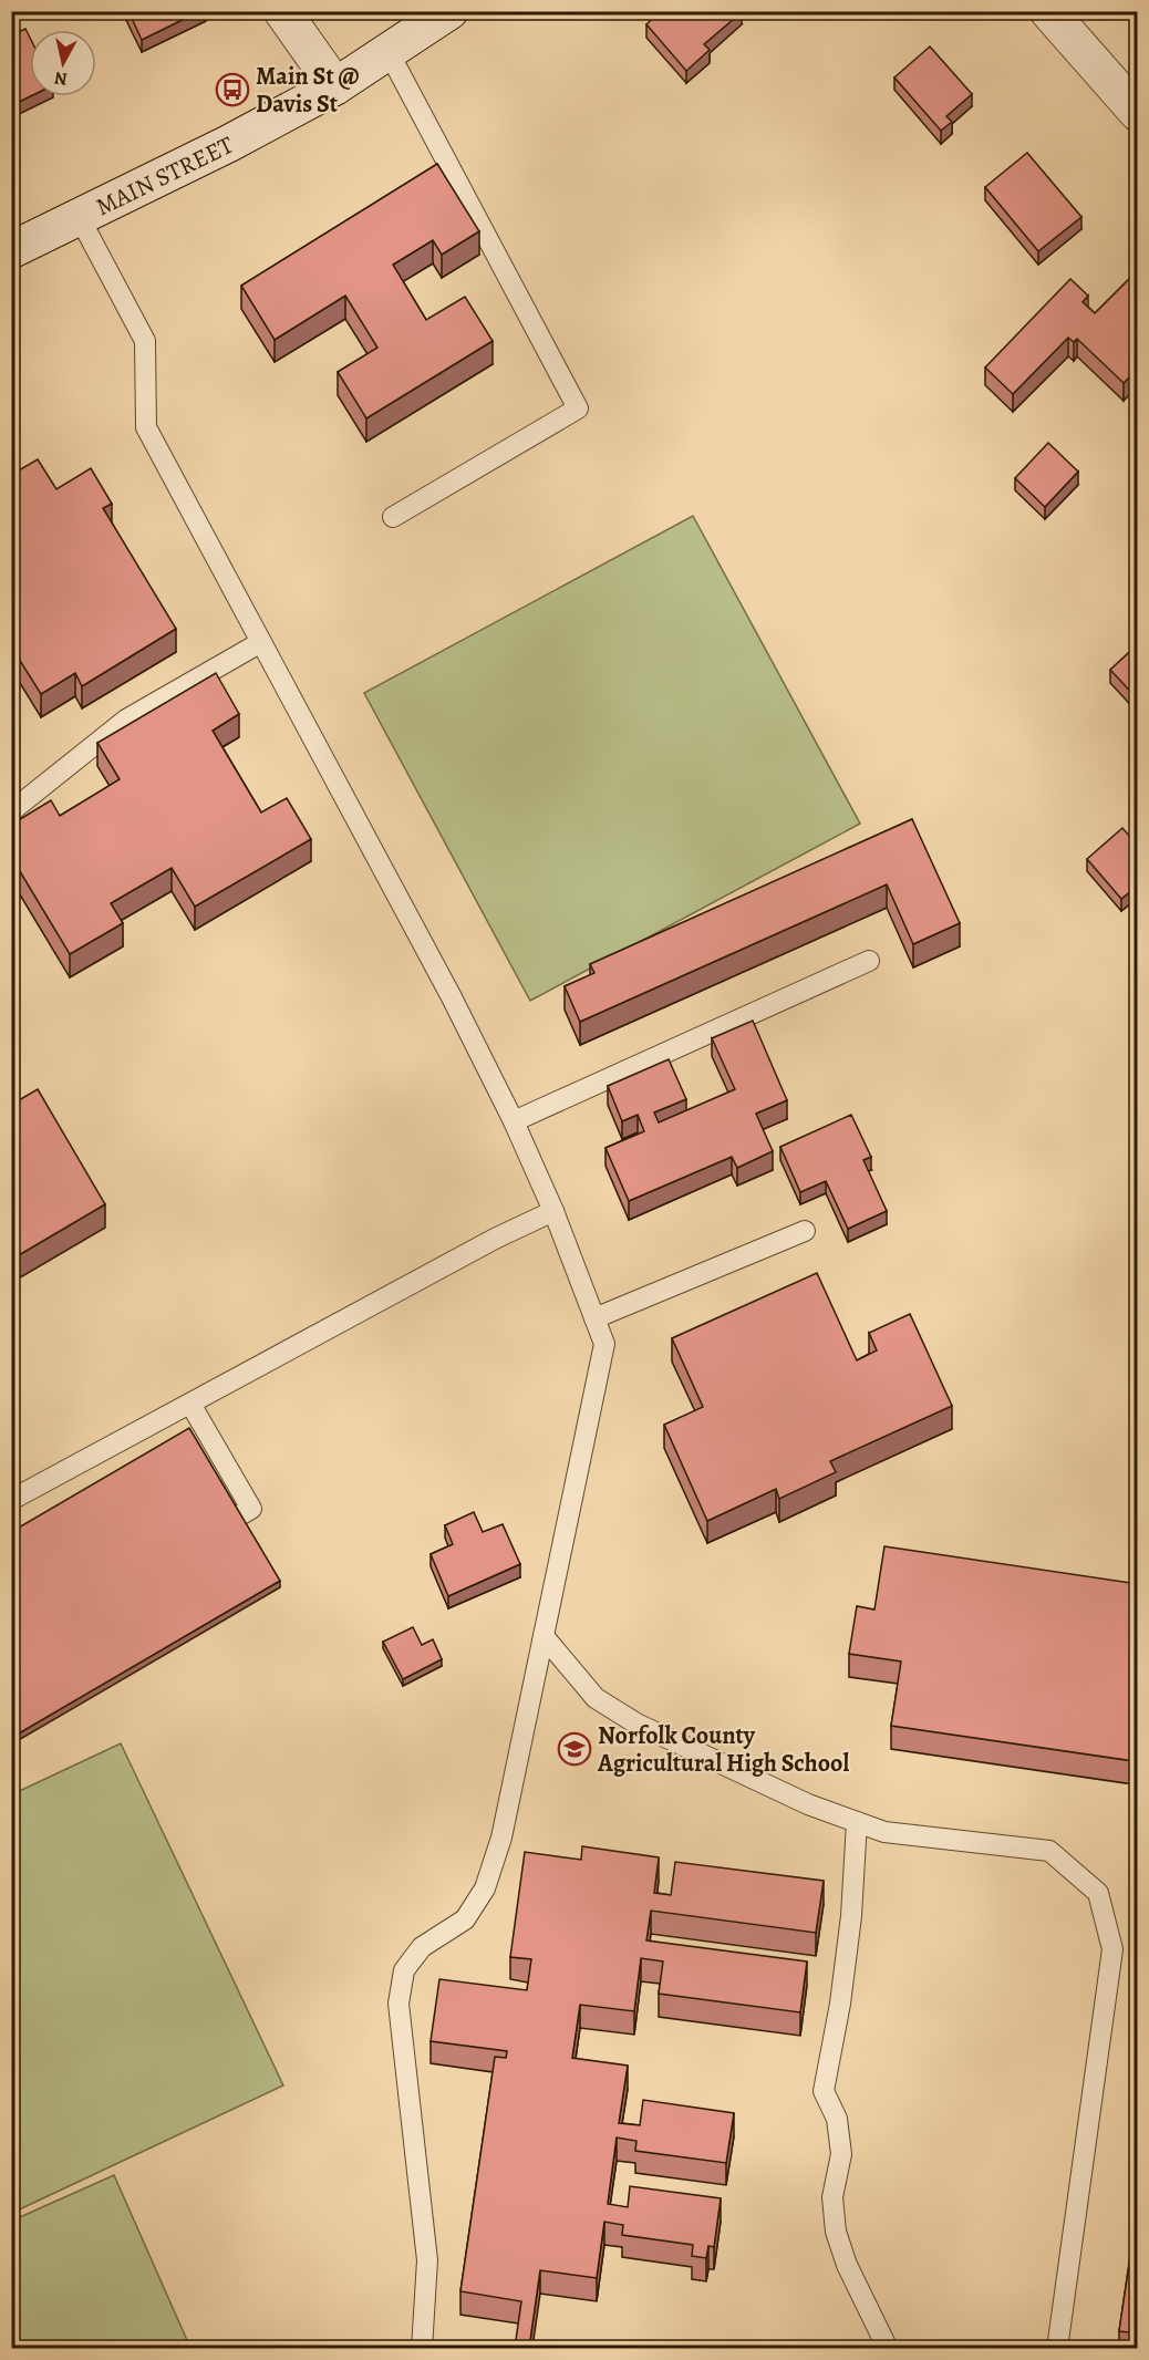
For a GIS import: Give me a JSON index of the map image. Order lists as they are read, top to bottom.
{
  "streets": {
    "main road": ["MAIN STREET"]
  },
  "places": {
    "bus stop": ["Main St @ Davis St"],
    "school or university": ["Norfolk County Agricultural High School"]
  },
  "north": "bottom"
}
